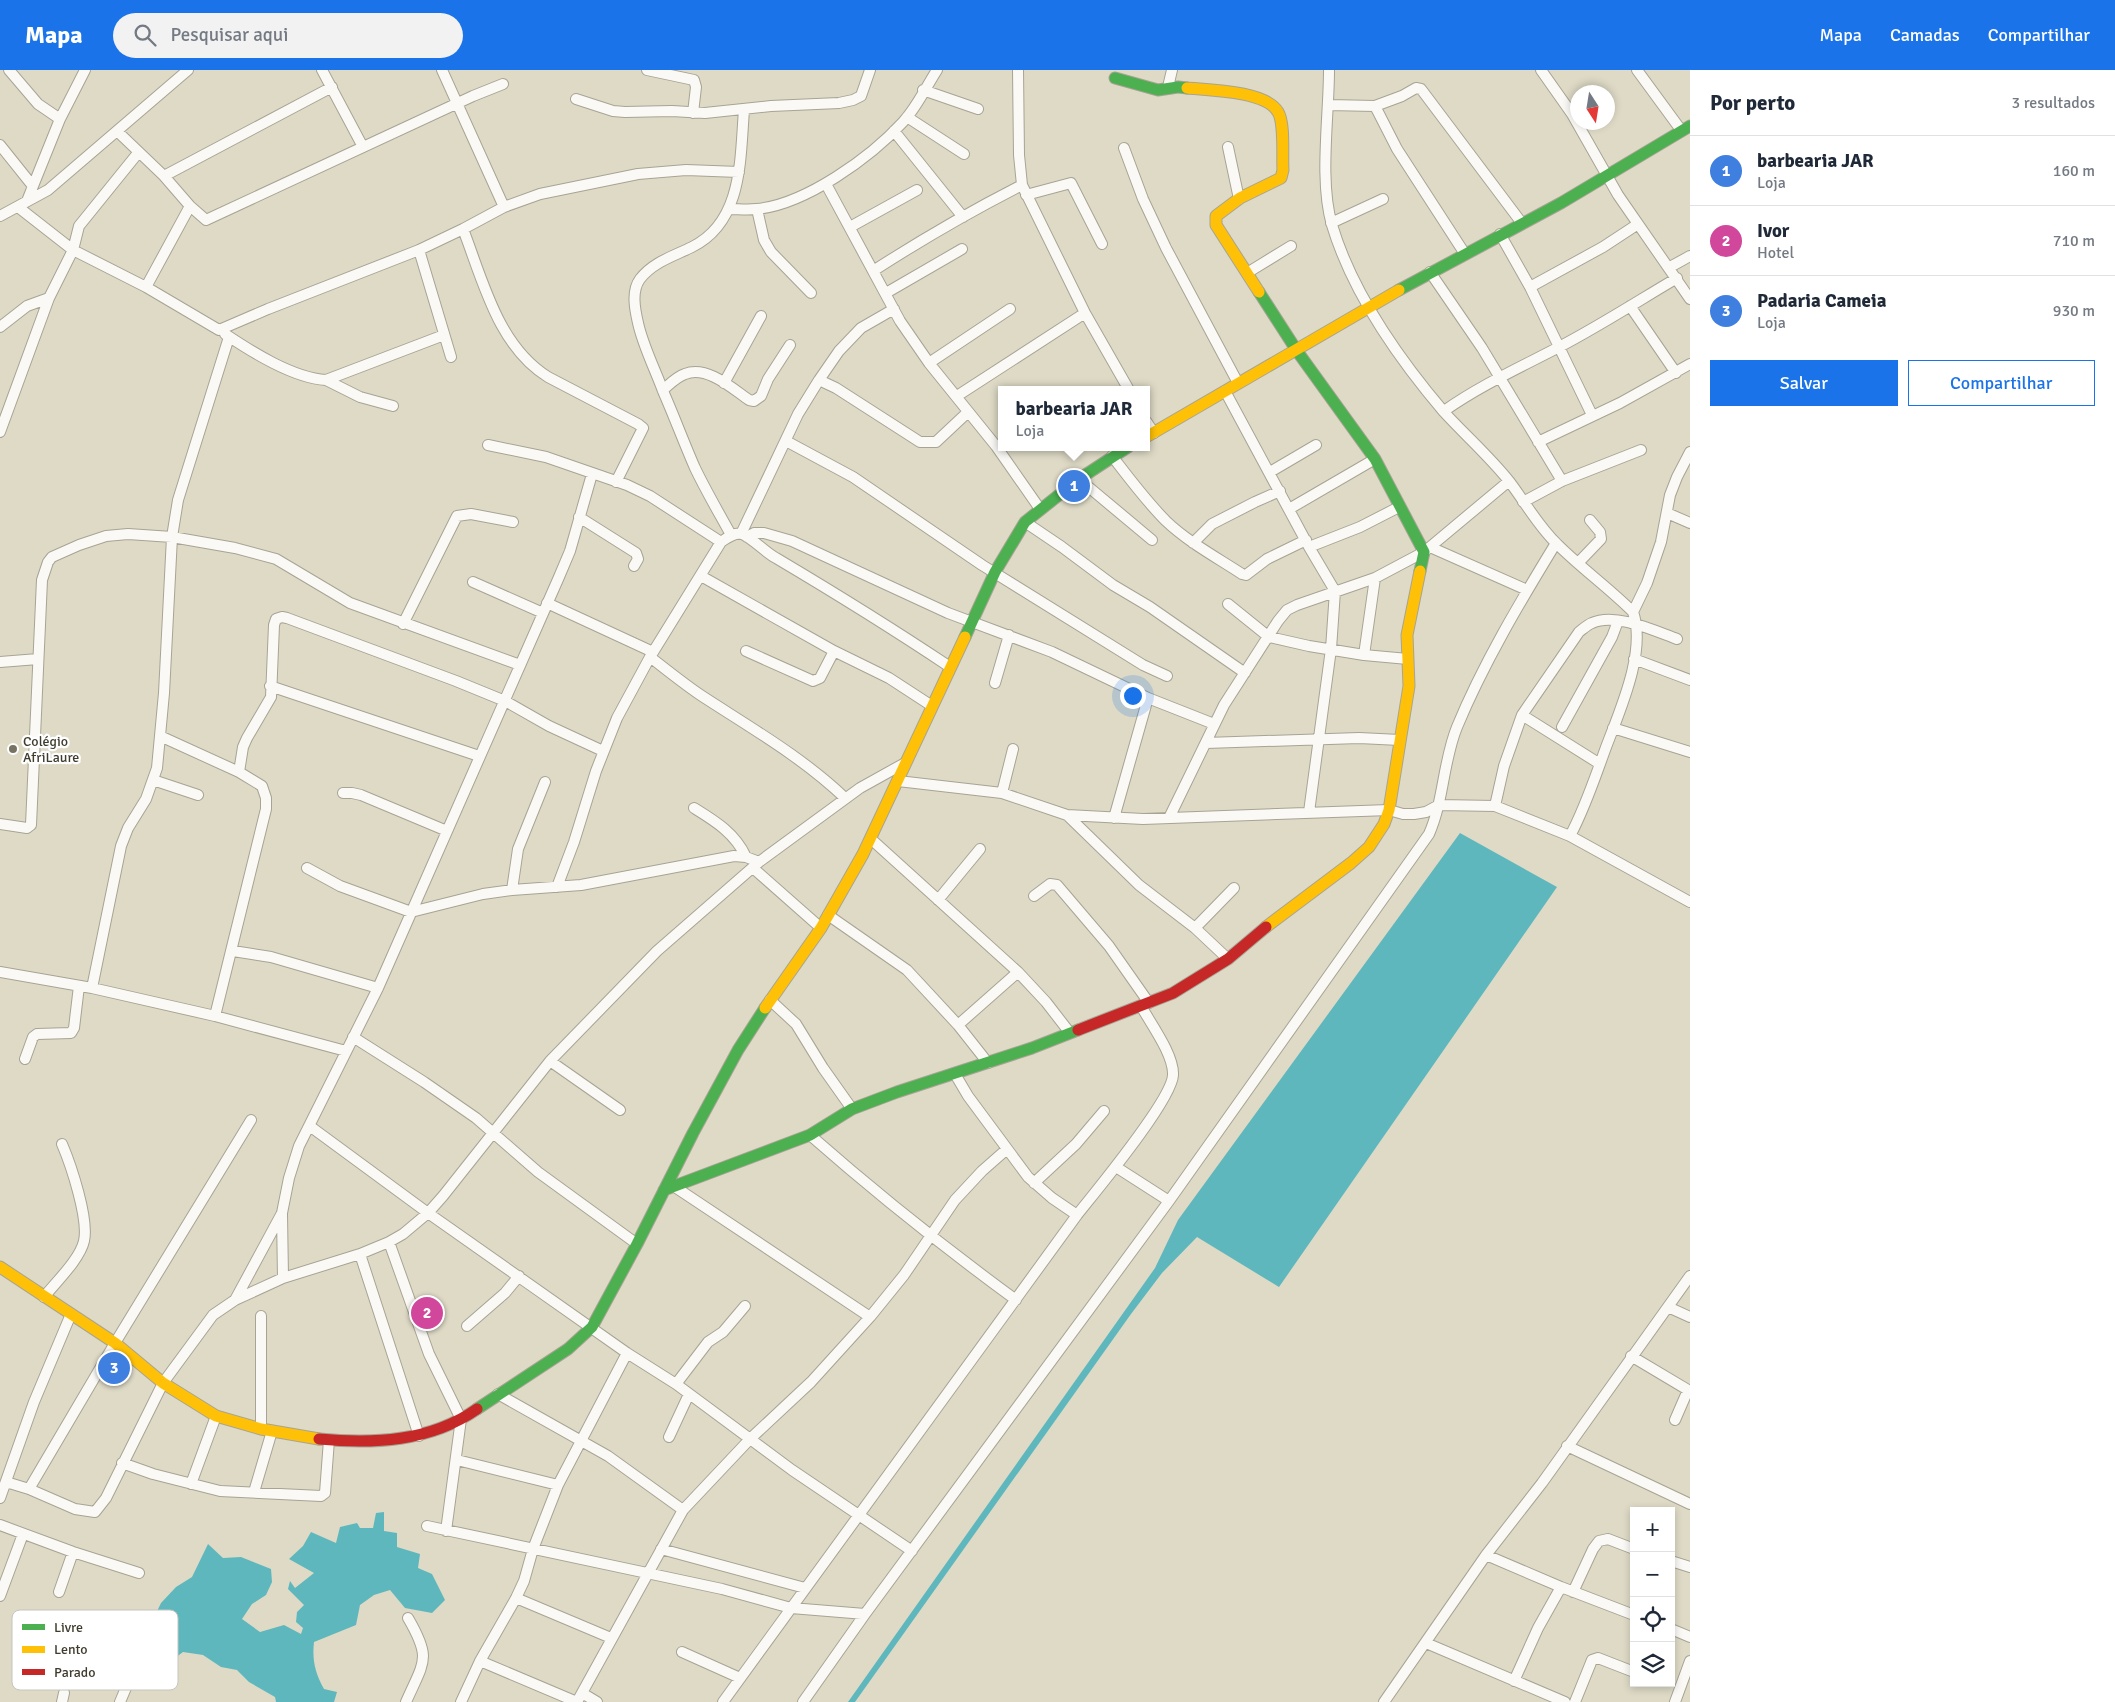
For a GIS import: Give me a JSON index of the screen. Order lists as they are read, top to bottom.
{
  "places": ["Colégio AfriLaure"],
  "legend": ["Livre", "Lento", "Parado"],
  "north": "bottom",
  "page": {
    "header": "Mapa",
    "search": "Pesquisar aqui",
    "nav": ["Mapa", "Camadas", "Compartilhar"],
    "heading": ["Por perto", "3 resultados"],
    "list": [
      {
        "mark": "1",
        "name": "barbearia JAR",
        "note": "Loja",
        "value": "160 m"
      },
      {
        "mark": "2",
        "name": "Ivor",
        "note": "Hotel",
        "value": "710 m"
      },
      {
        "mark": "3",
        "name": "Padaria Cameia",
        "note": "Loja",
        "value": "930 m"
      }
    ],
    "buttons": ["Salvar", "Compartilhar"],
    "popup": ["barbearia JAR", "Loja"],
    "pins": ["1", "2", "3"],
    "map_buttons": ["+", "−"]
  }
}
